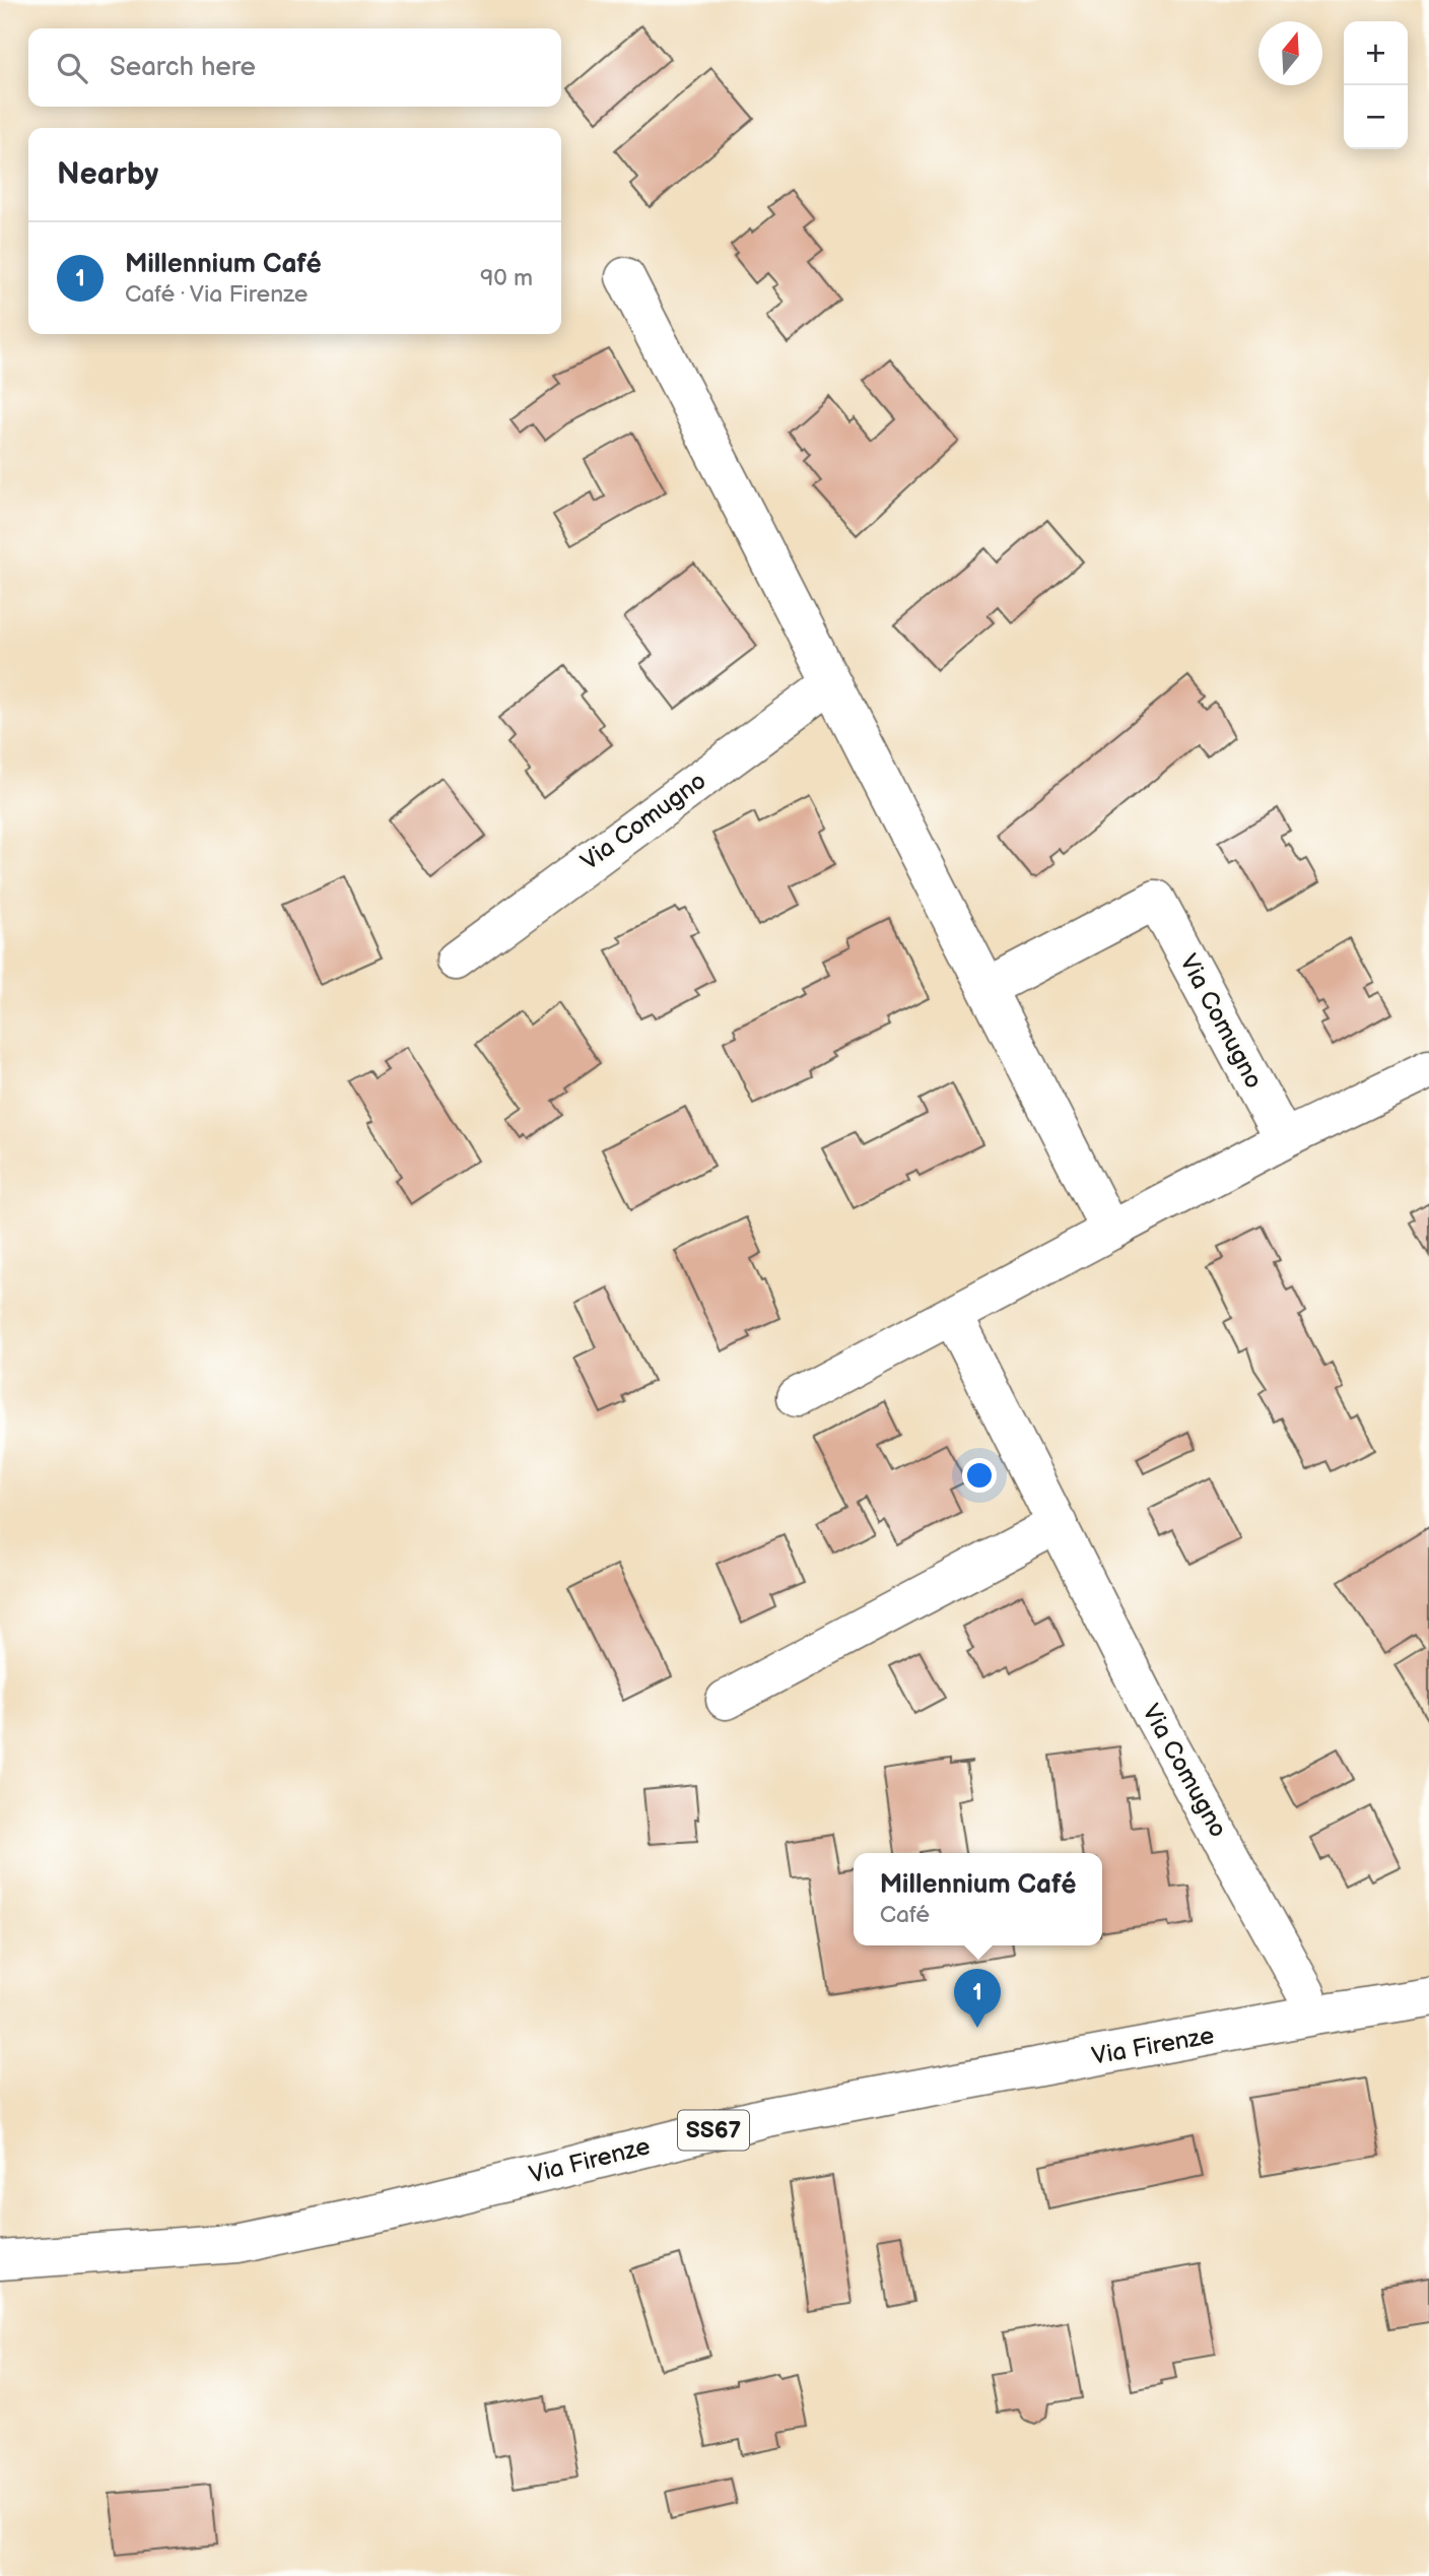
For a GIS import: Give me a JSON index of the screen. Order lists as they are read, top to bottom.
{
  "streets": {
    "street": ["Via Comugno", "Via Firenze", "SS67"]
  },
  "crossings": [
    ["Via Comugno", "Via Firenze"]
  ],
  "north": "top",
  "page": {
    "map_buttons": ["+", "−"],
    "search": "Search here",
    "heading": "Nearby",
    "list": [
      {
        "mark": "1",
        "name": "Millennium Café",
        "note": "Café · Via Firenze",
        "value": "90 m"
      }
    ],
    "popup": ["Millennium Café", "Café"],
    "pins": "1"
  }
}
